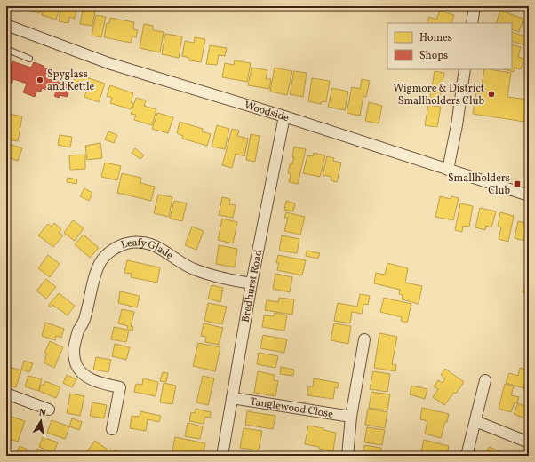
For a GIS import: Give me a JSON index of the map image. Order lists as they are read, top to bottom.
{
  "streets": {
    "street": [
      "Woodside",
      "Leafy Glade",
      "Bredhurst Road",
      "Tanglewood Close"
    ]
  },
  "crossings": [
    ["Woodside", "Bredhurst Road"],
    ["Leafy Glade", "Bredhurst Road"],
    ["Bredhurst Road", "Tanglewood Close"]
  ],
  "places": {
    "other": ["Spyglass and Kettle", "Wigmore & District Smallholders Club"],
    "transit": ["Smallholders Club"]
  },
  "legend": ["Homes", "Shops"],
  "north": "top"
}
